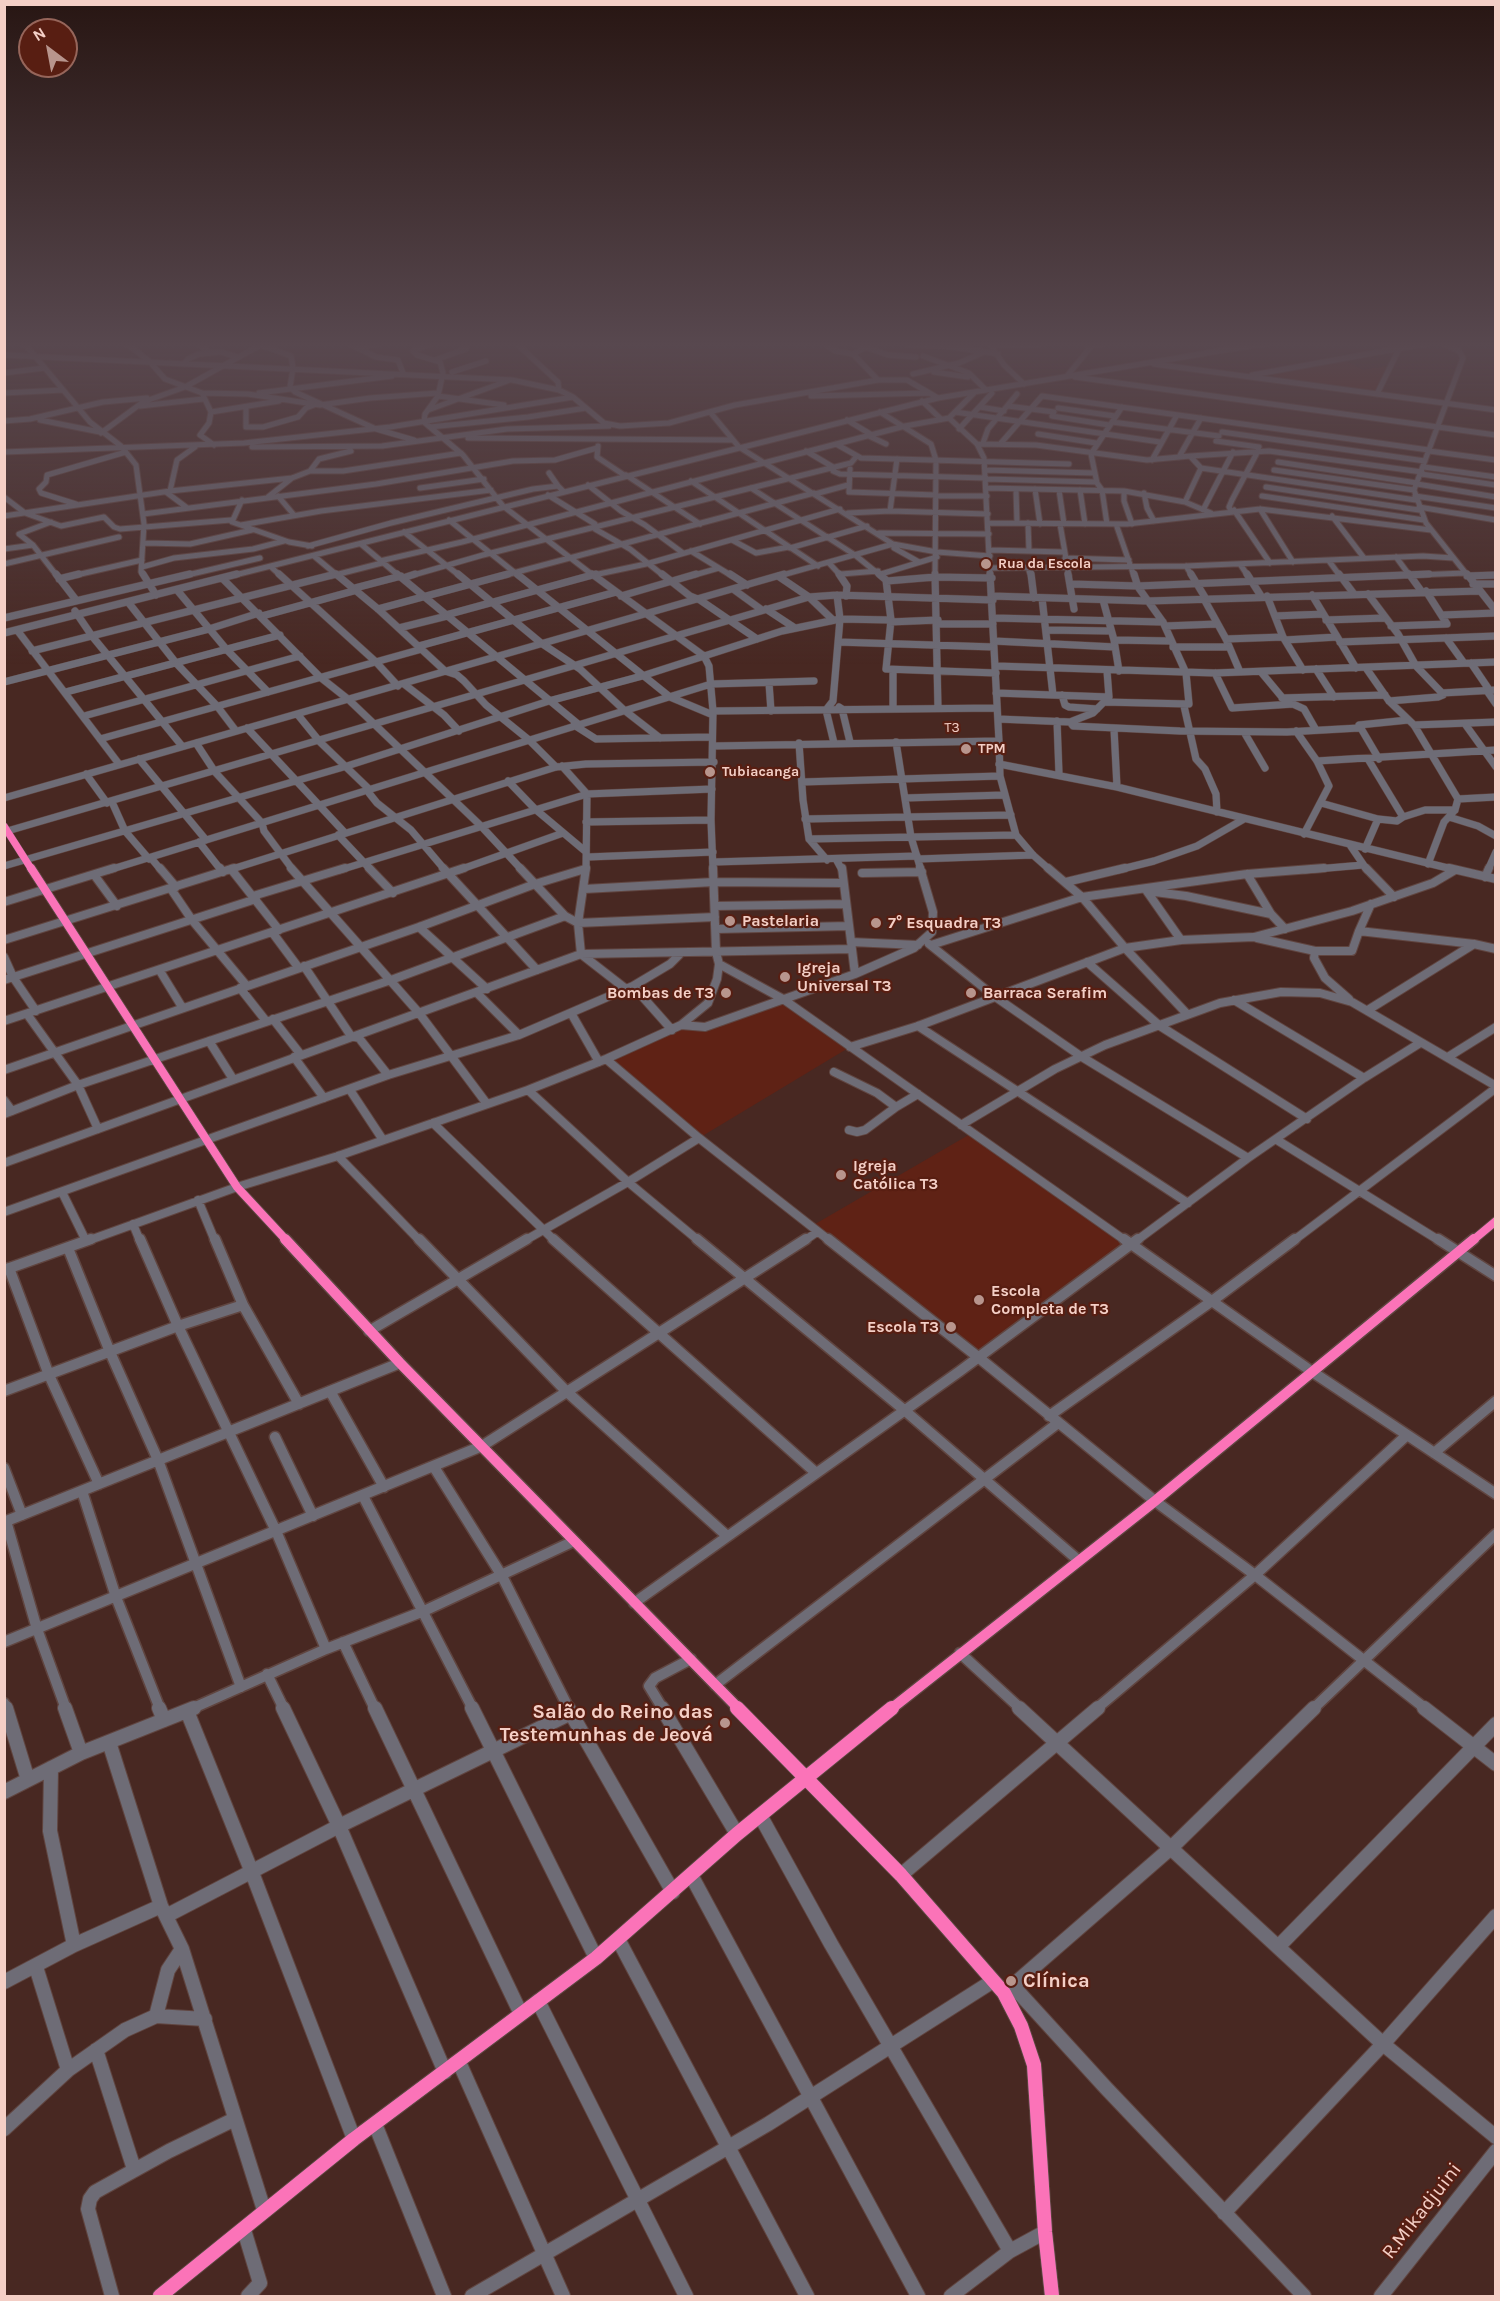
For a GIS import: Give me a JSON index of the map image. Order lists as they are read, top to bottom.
{
  "streets": {
    "street": ["T3", "R.Mikadjuini"]
  },
  "places": [
    "Rua da Escola",
    "TPM",
    "Tubiacanga",
    "Pastelaria",
    "7° Esquadra T3",
    "Igreja Universal T3",
    "Bombas de T3",
    "Barraca Serafim",
    "Igreja Católica T3",
    "Escola Completa de T3",
    "Escola T3",
    "Salão do Reino das Testemunhas de Jeová",
    "Clínica"
  ],
  "north": "top left"
}
